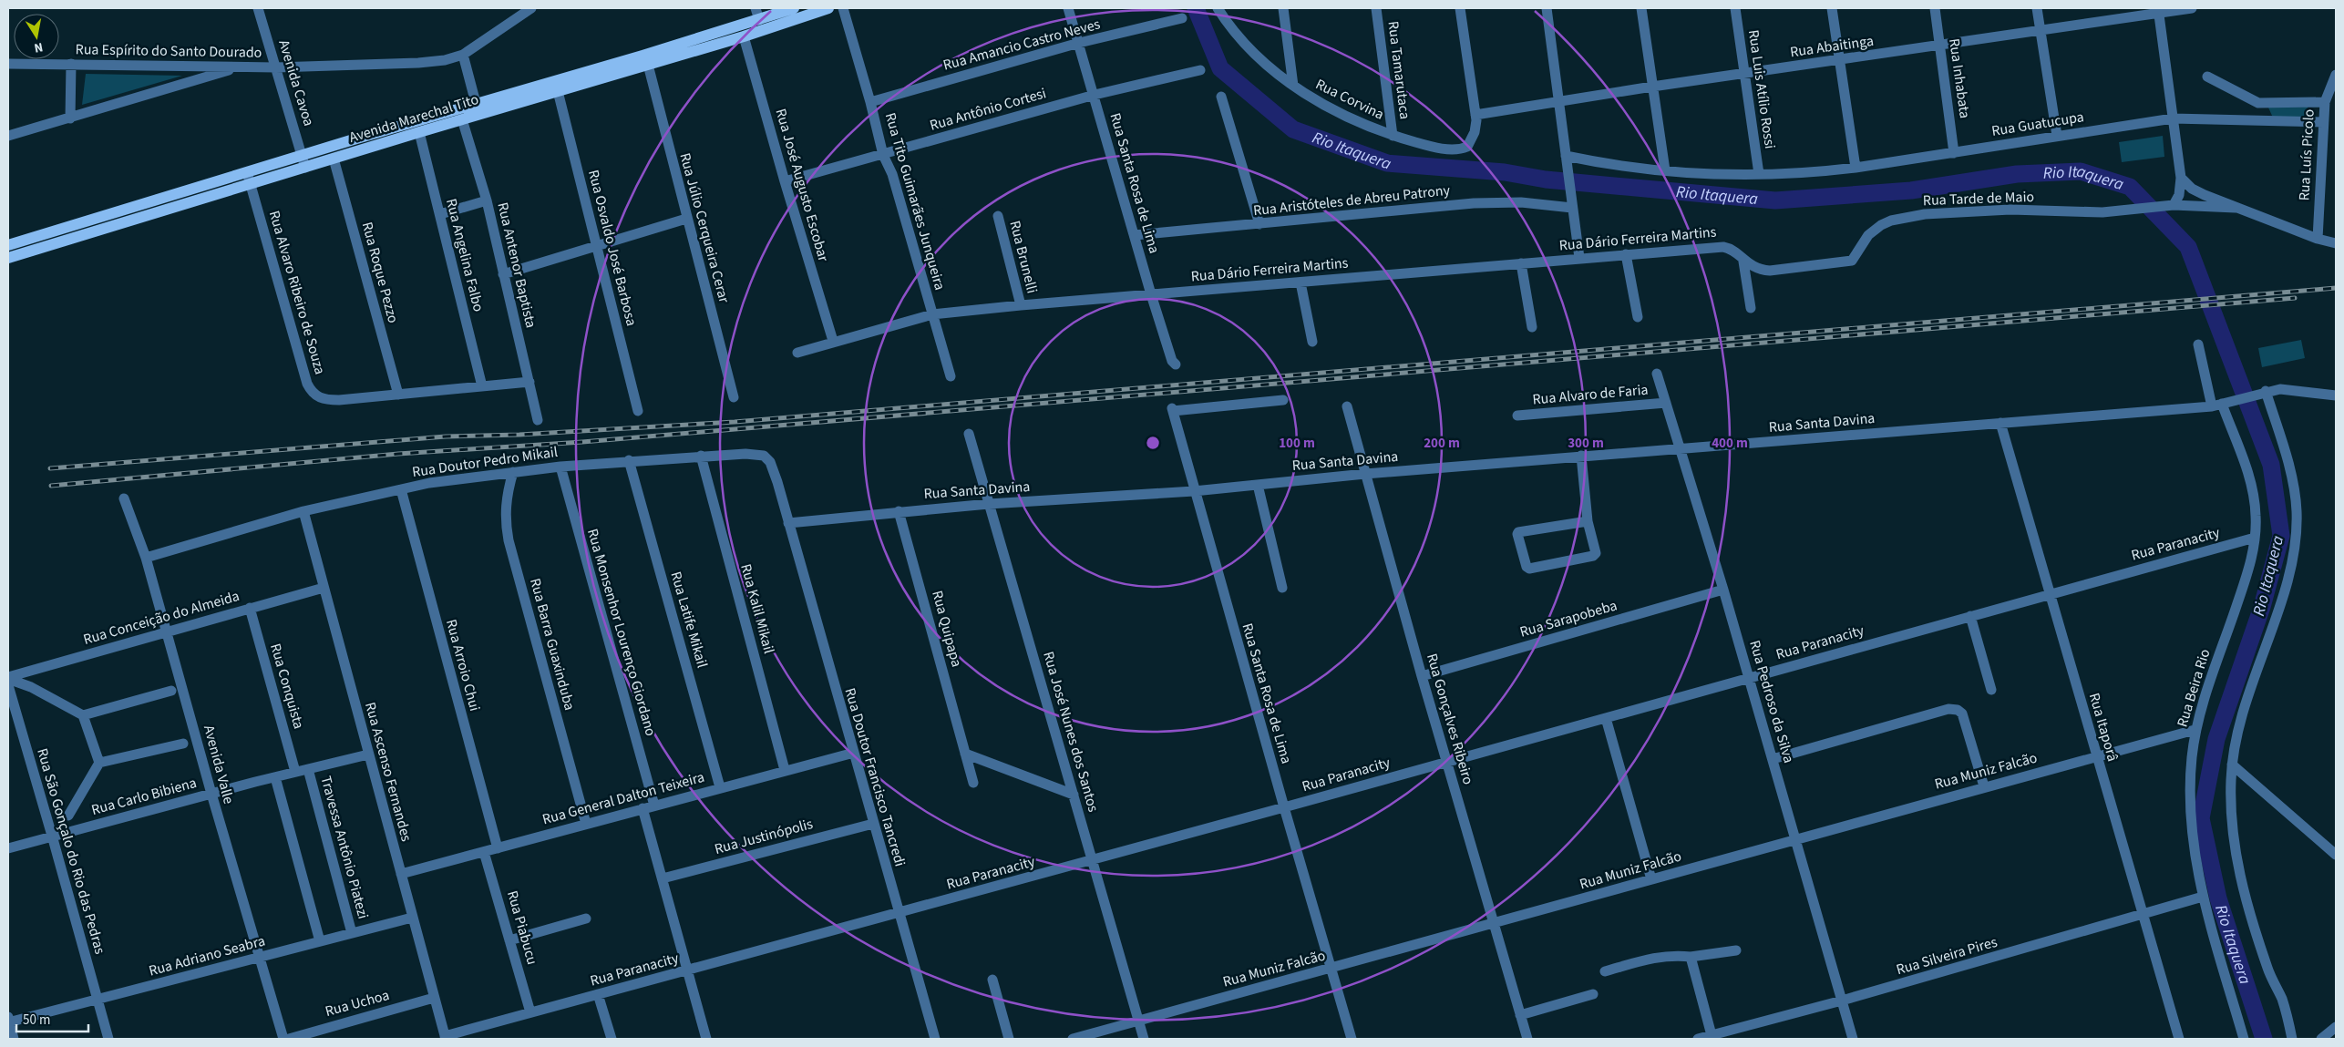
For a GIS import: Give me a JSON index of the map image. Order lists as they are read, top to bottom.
{
  "streets": {
    "main road": ["Avenida Marechal Tito"],
    "street": [
      "Rua Amancio Castro Neves",
      "Rua Abaitinga",
      "Rua Espírito do Santo Dourado",
      "Rua Tamarutaca",
      "Rua Inhabata",
      "Avenida Cavoa",
      "Rua Luis Atílio Rossi",
      "Rua Corvina",
      "Rua Antônio Cortesi",
      "Rua Guatucupa",
      "Rua Luís Picolo",
      "Rua Santa Rosa de Lima",
      "Rua José Augusto Escobar",
      "Rua Tarde de Maio",
      "Rua Aristóteles de Abreu Patrony",
      "Rua Tito Guimarães Junqueira",
      "Rua Júlio Cerqueira Cerar",
      "Rua Dário Ferreira Martins",
      "Rua Osvaldo José Barbosa",
      "Rua Angelina Falbo",
      "Rua Brunelli",
      "Rua Antenor Baptista",
      "Rua Roque Pezzo",
      "Rua Alvaro Ribeiro de Souza",
      "Rua Alvaro de Faria",
      "Rua Santa Davina",
      "Rua Doutor Pedro Mikail",
      "Rua Paranacity",
      "Rua Kalil Mikail",
      "Rua Conceição do Almeida",
      "Rua Sarapobeba",
      "Rua Latife Mikail",
      "Rua Quipapa",
      "Rua Monsenhor Lourenço Giordano",
      "Rua Barra Guaxinduba",
      "Rua Arroio Chui",
      "Rua Conquista",
      "Rua Beira Rio",
      "Rua Pedroso da Silva",
      "Rua Gonçalves Ribeiro",
      "Rua Itaporâ",
      "Rua José Nunes dos Santos",
      "Avenida Valle",
      "Rua Muniz Falcão",
      "Rua Ascenso Fernandes",
      "Rua Doutor Francisco Tancredi",
      "Rua Carlo Bibiena",
      "Rua General Dalton Teixeira",
      "Rua Justinópolis",
      "Travessa Antônio Piatezi",
      "Rua São Gonçalo do Rio das Pedras",
      "Rua Piabucu",
      "Rua Adriano Seabra",
      "Rua Silveira Pires",
      "Rua Uchoa"
    ]
  },
  "crossings": [
    ["Rua Amancio Castro Neves", "Rua Santa Rosa de Lima"],
    ["Rua Amancio Castro Neves", "Rua Tito Guimarães Junqueira"],
    ["Rua Abaitinga", "Rua Inhabata"],
    ["Rua Abaitinga", "Rua Luis Atílio Rossi"],
    ["Rua Abaitinga", "Rua Corvina"],
    ["Rua Espírito do Santo Dourado", "Avenida Cavoa"],
    ["Rua Tamarutaca", "Rua Corvina"],
    ["Rua Inhabata", "Rua Guatucupa"],
    ["Avenida Cavoa", "Avenida Marechal Tito"],
    ["Rua Luis Atílio Rossi", "Rua Guatucupa"],
    ["Rua Antônio Cortesi", "Rua Santa Rosa de Lima"],
    ["Rua Antônio Cortesi", "Rua José Augusto Escobar"],
    ["Rua Antônio Cortesi", "Rua Tito Guimarães Junqueira"],
    ["Avenida Marechal Tito", "Rua José Augusto Escobar"],
    ["Avenida Marechal Tito", "Rua Júlio Cerqueira Cerar"],
    ["Avenida Marechal Tito", "Rua Osvaldo José Barbosa"],
    ["Avenida Marechal Tito", "Rua Angelina Falbo"],
    ["Avenida Marechal Tito", "Rua Antenor Baptista"],
    ["Avenida Marechal Tito", "Rua Roque Pezzo"],
    ["Avenida Marechal Tito", "Rua Alvaro Ribeiro de Souza"],
    ["Rua Guatucupa", "Rua Luís Picolo"],
    ["Rua Santa Rosa de Lima", "Rua Aristóteles de Abreu Patrony"],
    ["Rua Santa Rosa de Lima", "Rua Dário Ferreira Martins"],
    ["Rua Santa Rosa de Lima", "Rua Santa Davina"],
    ["Rua Santa Rosa de Lima", "Rua Paranacity"],
    ["Rua Santa Rosa de Lima", "Rua Muniz Falcão"],
    ["Rua José Augusto Escobar", "Rua Dário Ferreira Martins"],
    ["Rua Tarde de Maio", "Rua Dário Ferreira Martins"],
    ["Rua Tito Guimarães Junqueira", "Rua Dário Ferreira Martins"],
    ["Rua Dário Ferreira Martins", "Rua Brunelli"],
    ["Rua Angelina Falbo", "Rua Alvaro Ribeiro de Souza"],
    ["Rua Antenor Baptista", "Rua Alvaro Ribeiro de Souza"],
    ["Rua Roque Pezzo", "Rua Alvaro Ribeiro de Souza"],
    ["Rua Alvaro de Faria", "Rua Pedroso da Silva"],
    ["Rua Santa Davina", "Rua Doutor Pedro Mikail"],
    ["Rua Santa Davina", "Rua Quipapa"],
    ["Rua Santa Davina", "Rua Beira Rio"],
    ["Rua Santa Davina", "Rua Pedroso da Silva"],
    ["Rua Santa Davina", "Rua Gonçalves Ribeiro"],
    ["Rua Santa Davina", "Rua Itaporâ"],
    ["Rua Santa Davina", "Rua José Nunes dos Santos"],
    ["Rua Santa Davina", "Rua Doutor Francisco Tancredi"],
    ["Rua Doutor Pedro Mikail", "Rua Kalil Mikail"],
    ["Rua Doutor Pedro Mikail", "Rua Latife Mikail"],
    ["Rua Doutor Pedro Mikail", "Rua Monsenhor Lourenço Giordano"],
    ["Rua Doutor Pedro Mikail", "Rua Barra Guaxinduba"],
    ["Rua Doutor Pedro Mikail", "Rua Arroio Chui"],
    ["Rua Doutor Pedro Mikail", "Avenida Valle"],
    ["Rua Doutor Pedro Mikail", "Rua Ascenso Fernandes"],
    ["Rua Doutor Pedro Mikail", "Rua Doutor Francisco Tancredi"],
    ["Rua Paranacity", "Rua Beira Rio"],
    ["Rua Paranacity", "Rua Pedroso da Silva"],
    ["Rua Paranacity", "Rua Gonçalves Ribeiro"],
    ["Rua Paranacity", "Rua Itaporâ"],
    ["Rua Paranacity", "Rua José Nunes dos Santos"],
    ["Rua Paranacity", "Rua Ascenso Fernandes"],
    ["Rua Paranacity", "Rua Doutor Francisco Tancredi"],
    ["Rua Paranacity", "Rua Piabucu"],
    ["Rua Kalil Mikail", "Rua General Dalton Teixeira"],
    ["Rua Conceição do Almeida", "Rua Conquista"],
    ["Rua Conceição do Almeida", "Avenida Valle"],
    ["Rua Conceição do Almeida", "Rua Ascenso Fernandes"],
    ["Rua Sarapobeba", "Rua Pedroso da Silva"],
    ["Rua Sarapobeba", "Rua Gonçalves Ribeiro"],
    ["Rua Latife Mikail", "Rua General Dalton Teixeira"],
    ["Rua Monsenhor Lourenço Giordano", "Rua General Dalton Teixeira"],
    ["Rua Barra Guaxinduba", "Rua General Dalton Teixeira"],
    ["Rua Arroio Chui", "Rua General Dalton Teixeira"],
    ["Rua Conquista", "Rua Carlo Bibiena"],
    ["Rua Beira Rio", "Rua Muniz Falcão"],
    ["Rua Beira Rio", "Rua Silveira Pires"],
    ["Rua Pedroso da Silva", "Rua Muniz Falcão"],
    ["Rua Pedroso da Silva", "Rua Silveira Pires"],
    ["Rua Gonçalves Ribeiro", "Rua Muniz Falcão"],
    ["Rua Itaporâ", "Rua Muniz Falcão"],
    ["Rua Itaporâ", "Rua Silveira Pires"],
    ["Rua José Nunes dos Santos", "Rua Muniz Falcão"],
    ["Avenida Valle", "Rua Carlo Bibiena"],
    ["Avenida Valle", "Rua Adriano Seabra"],
    ["Rua Ascenso Fernandes", "Rua Carlo Bibiena"],
    ["Rua Ascenso Fernandes", "Rua General Dalton Teixeira"],
    ["Rua Ascenso Fernandes", "Rua Adriano Seabra"],
    ["Rua Ascenso Fernandes", "Rua Uchoa"],
    ["Rua Doutor Francisco Tancredi", "Rua General Dalton Teixeira"],
    ["Rua Doutor Francisco Tancredi", "Rua Justinópolis"],
    ["Rua Carlo Bibiena", "Travessa Antônio Piatezi"],
    ["Rua Carlo Bibiena", "Rua São Gonçalo do Rio das Pedras"],
    ["Rua General Dalton Teixeira", "Rua Piabucu"],
    ["Travessa Antônio Piatezi", "Rua Adriano Seabra"],
    ["Rua São Gonçalo do Rio das Pedras", "Rua Adriano Seabra"]
  ],
  "water": ["Rio Itaquera"],
  "scale_bar": "50 m",
  "north": "bottom",
  "rings": [
    "100 m",
    "200 m",
    "300 m",
    "400 m"
  ]
}
